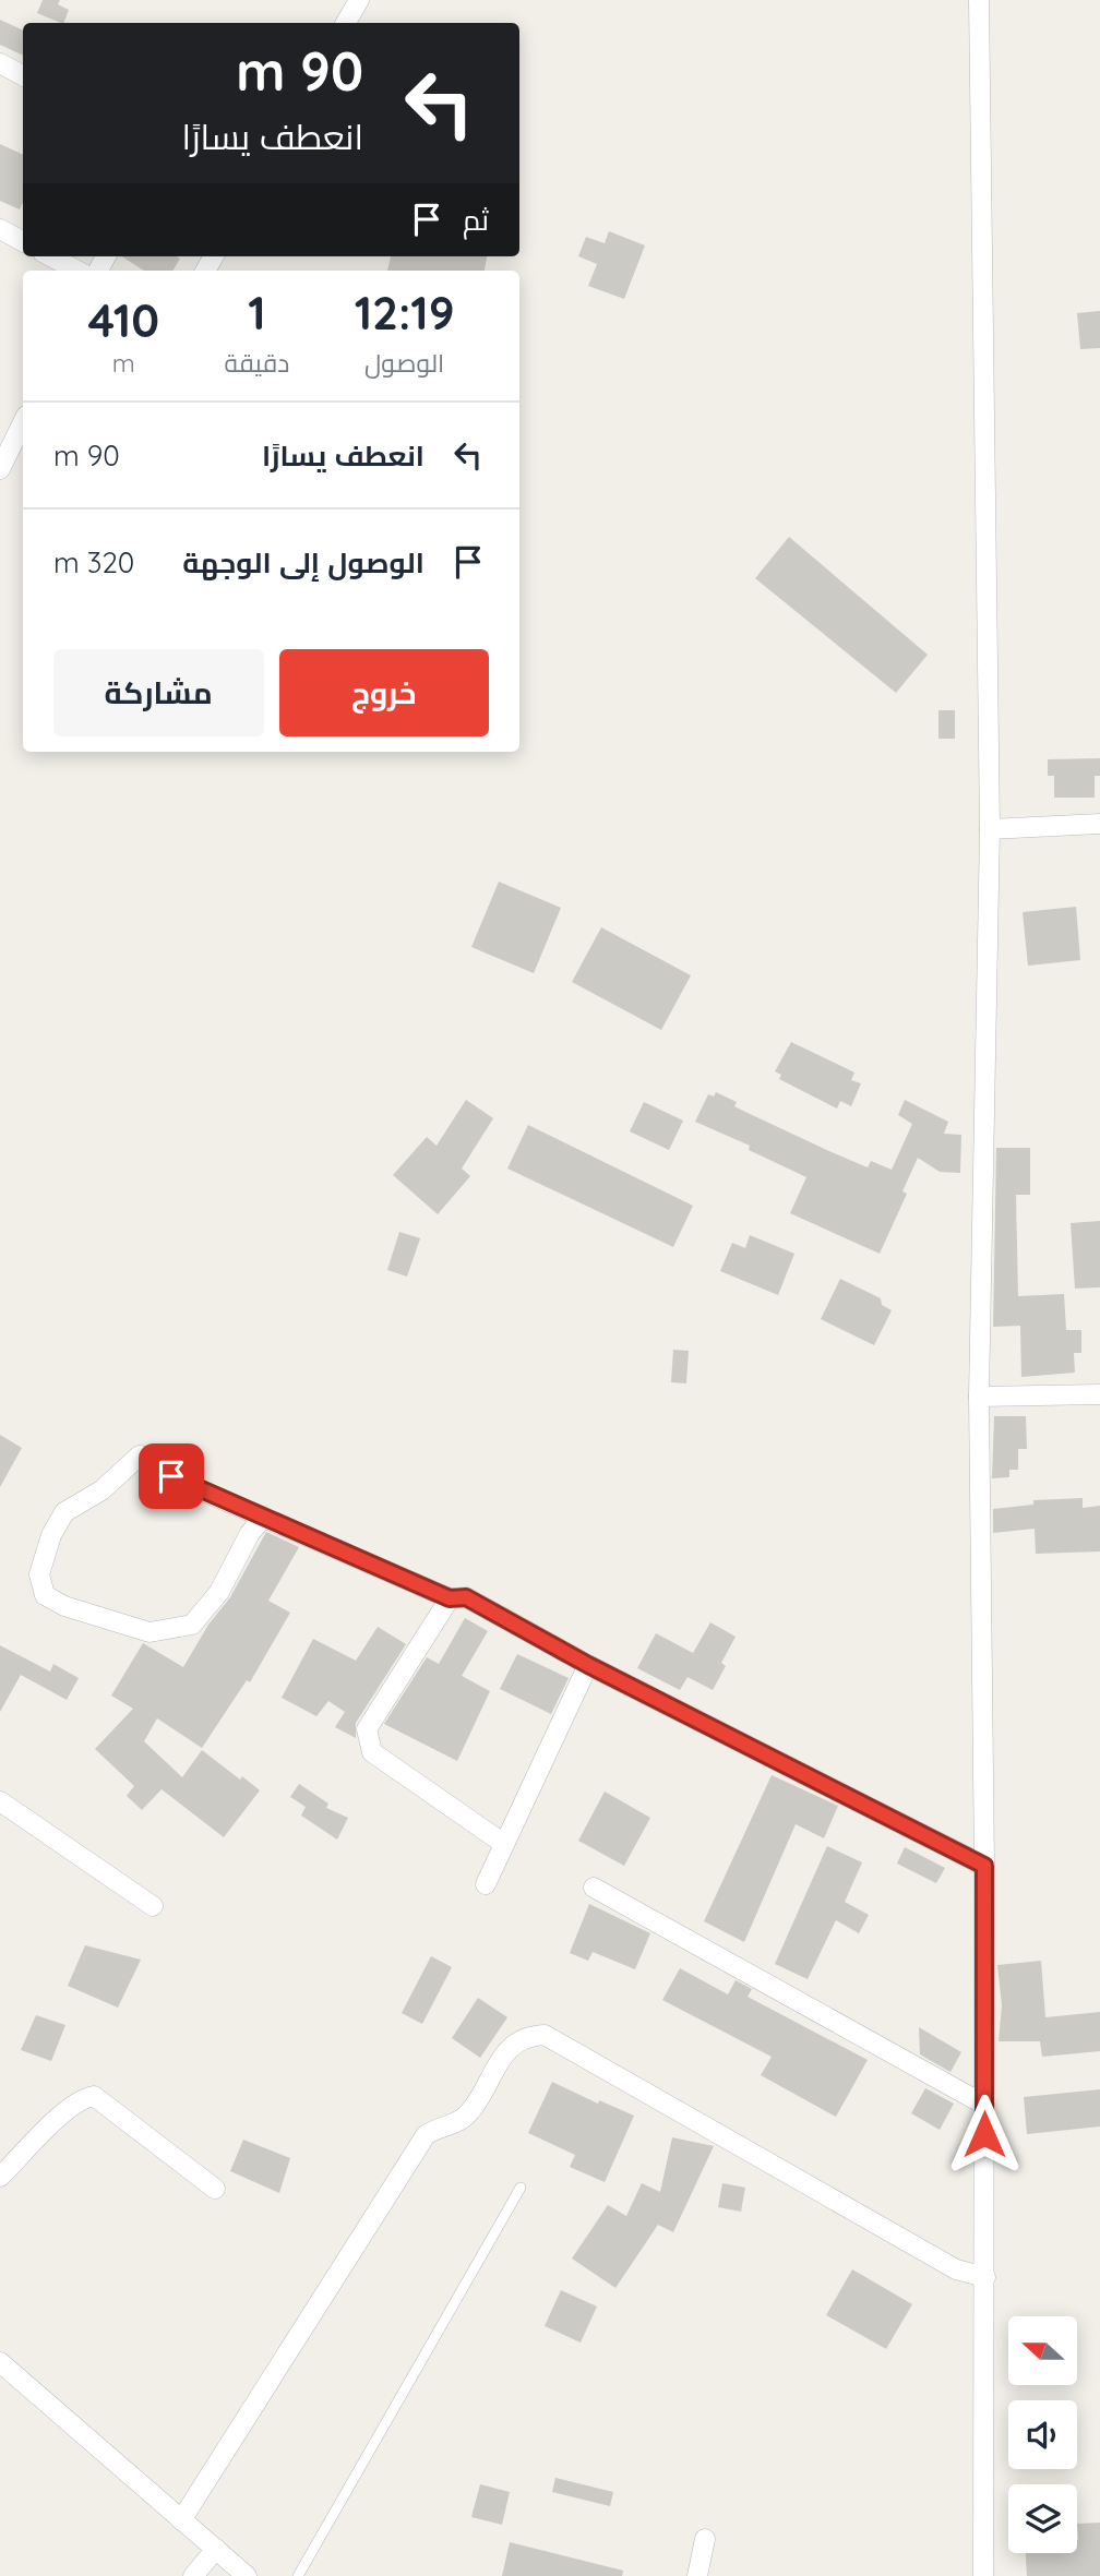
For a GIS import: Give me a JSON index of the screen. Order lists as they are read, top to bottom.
{
  "north": "left",
  "page": {
    "turn": ["90 m", "انعطف يسارًا"],
    "then": "ثم",
    "eta": [
      "12:19",
      "الوصول",
      "1",
      "دقيقة",
      "410",
      "m"
    ],
    "list": [
      {
        "name": "انعطف يسارًا",
        "value": "90 m"
      },
      {
        "name": "الوصول إلى الوجهة",
        "value": "320 m"
      }
    ],
    "buttons": ["خروج", "مشاركة"]
  }
}
